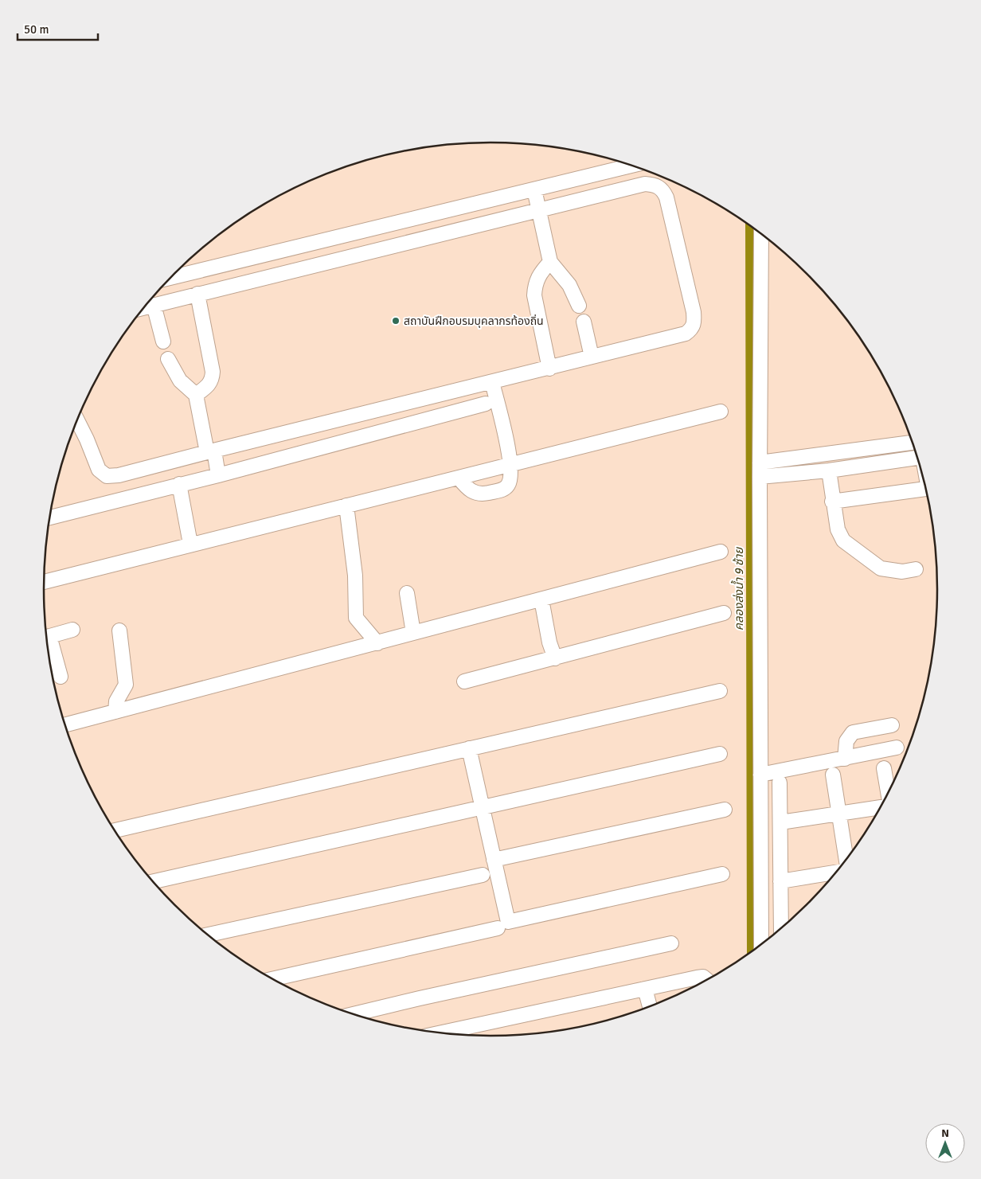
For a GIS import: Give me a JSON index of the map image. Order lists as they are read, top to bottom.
{
  "water": ["คลองส่งน้ำ 9 ซ้าย"],
  "places": ["สถาบันฝึกอบรมบุคลากรท้องถิ่น"],
  "scale_bar": "50 m",
  "north": "top"
}
